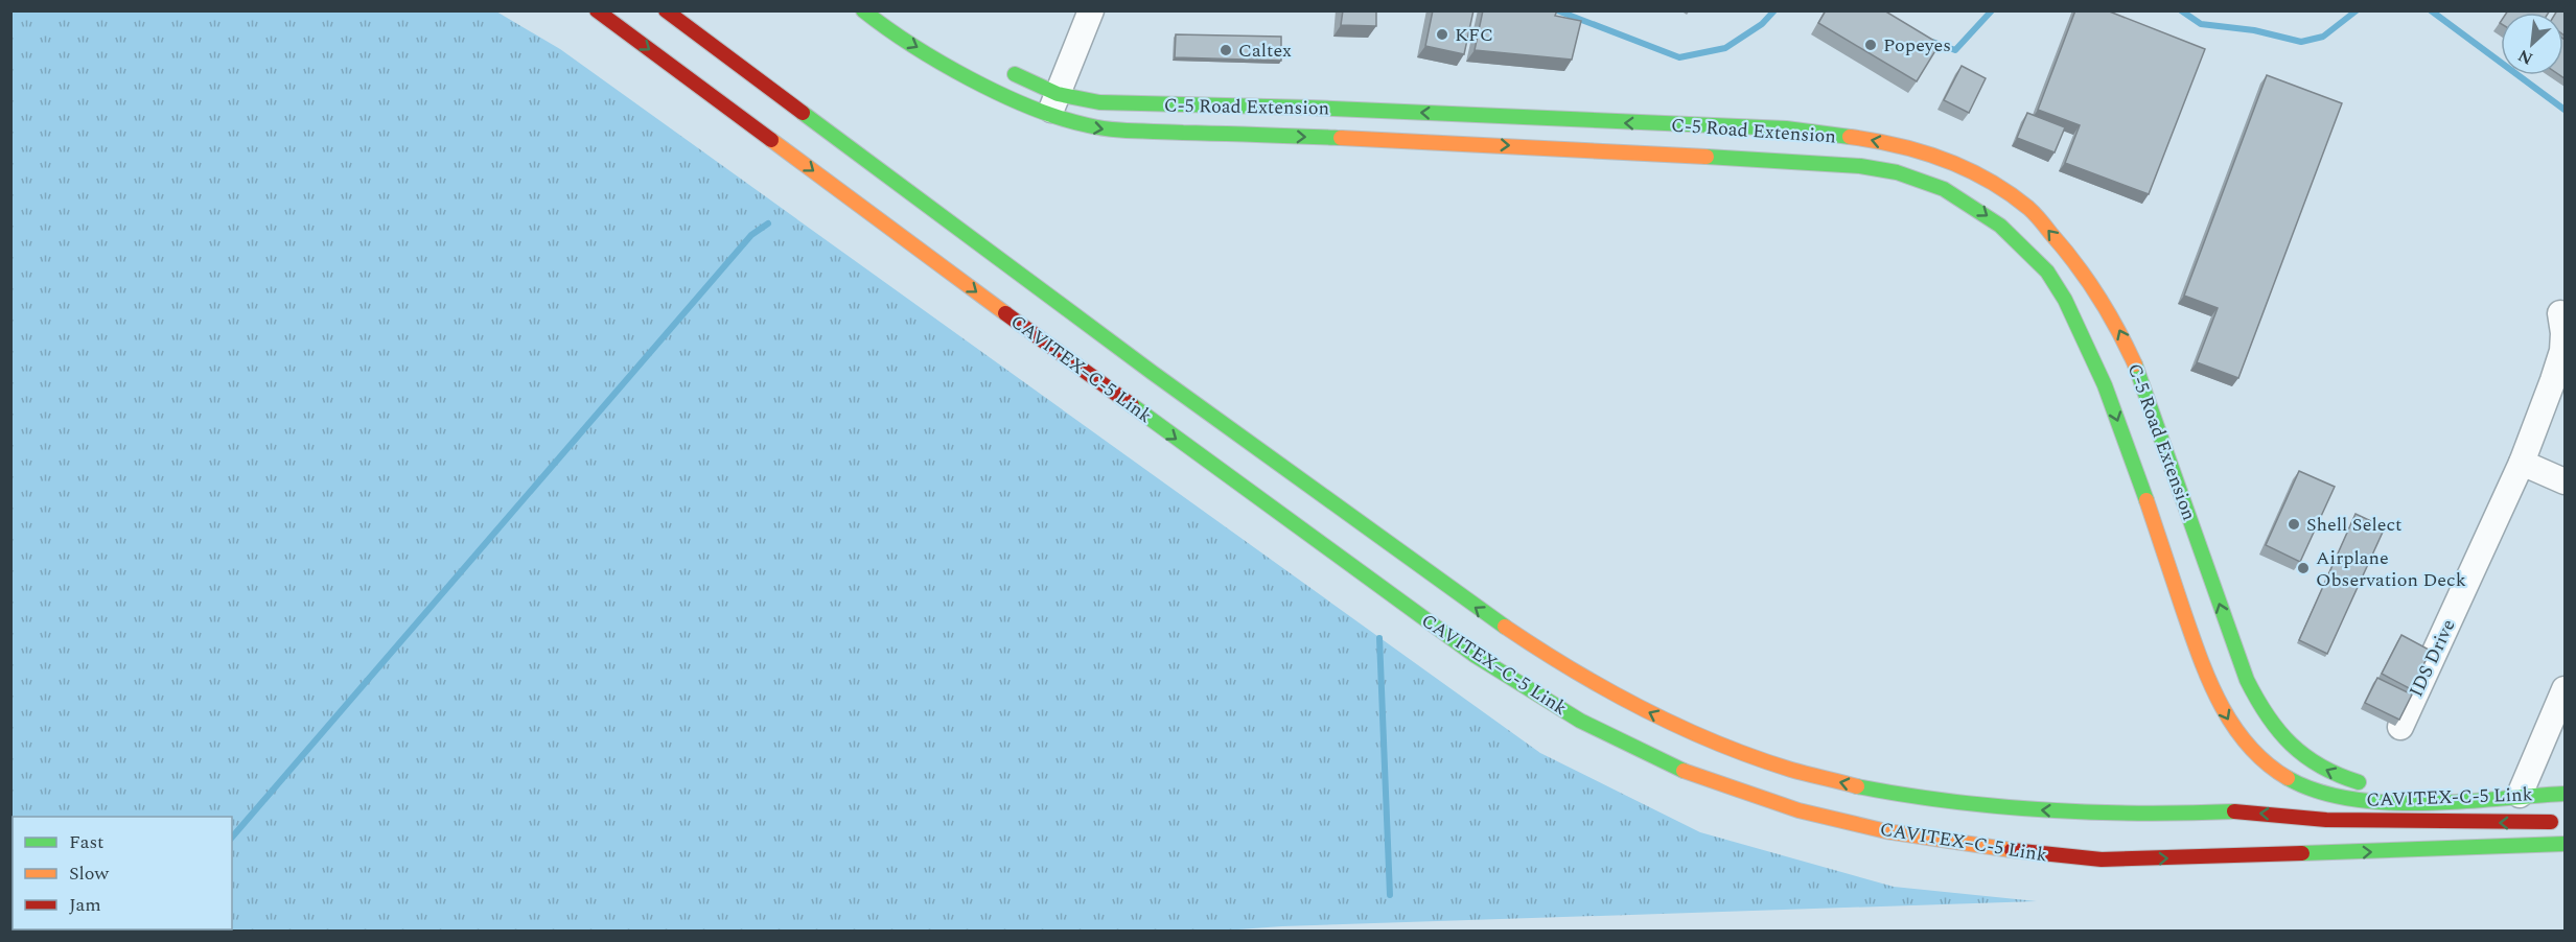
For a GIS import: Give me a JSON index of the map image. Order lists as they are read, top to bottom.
{
  "streets": {
    "main road": ["C-5 Road Extension", "CAVITEX–C-5 Link", "CAVITEX-C-5 Link"],
    "street": ["IDS Drive"]
  },
  "crossings": [
    ["C-5 Road Extension", "CAVITEX-C-5 Link"]
  ],
  "places": [
    "KFC",
    "Popeyes",
    "Caltex",
    "Shell Select",
    "Airplane Observation Deck"
  ],
  "legend": ["Fast", "Slow", "Jam"],
  "north": "bottom left"
}
